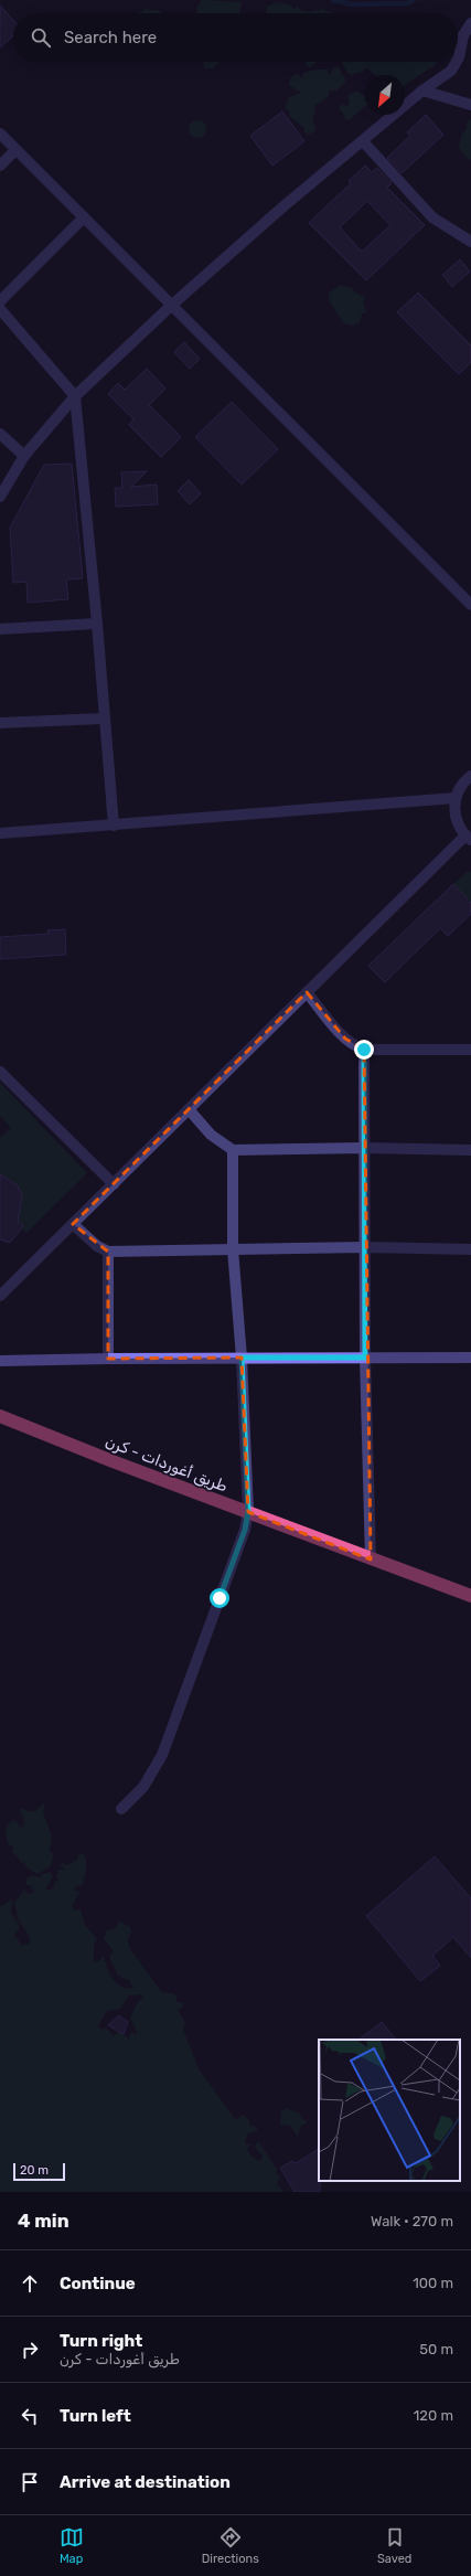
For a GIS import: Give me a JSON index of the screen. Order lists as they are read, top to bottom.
{
  "streets": {
    "highway": ["طريق أغوردات - كرن"]
  },
  "scale_bar": "20 m",
  "north": "bottom left",
  "page": {
    "search": "Search here",
    "scale": "20 m",
    "heading": ["4 min", "Walk · 270 m"],
    "list": [
      ["Continue", "100 m"],
      ["Turn right", "طريق أغوردات - كرن", "50 m"],
      ["Turn left", "120 m"],
      "Arrive at destination"
    ],
    "nav": ["Map", "Directions", "Saved"]
  }
}
